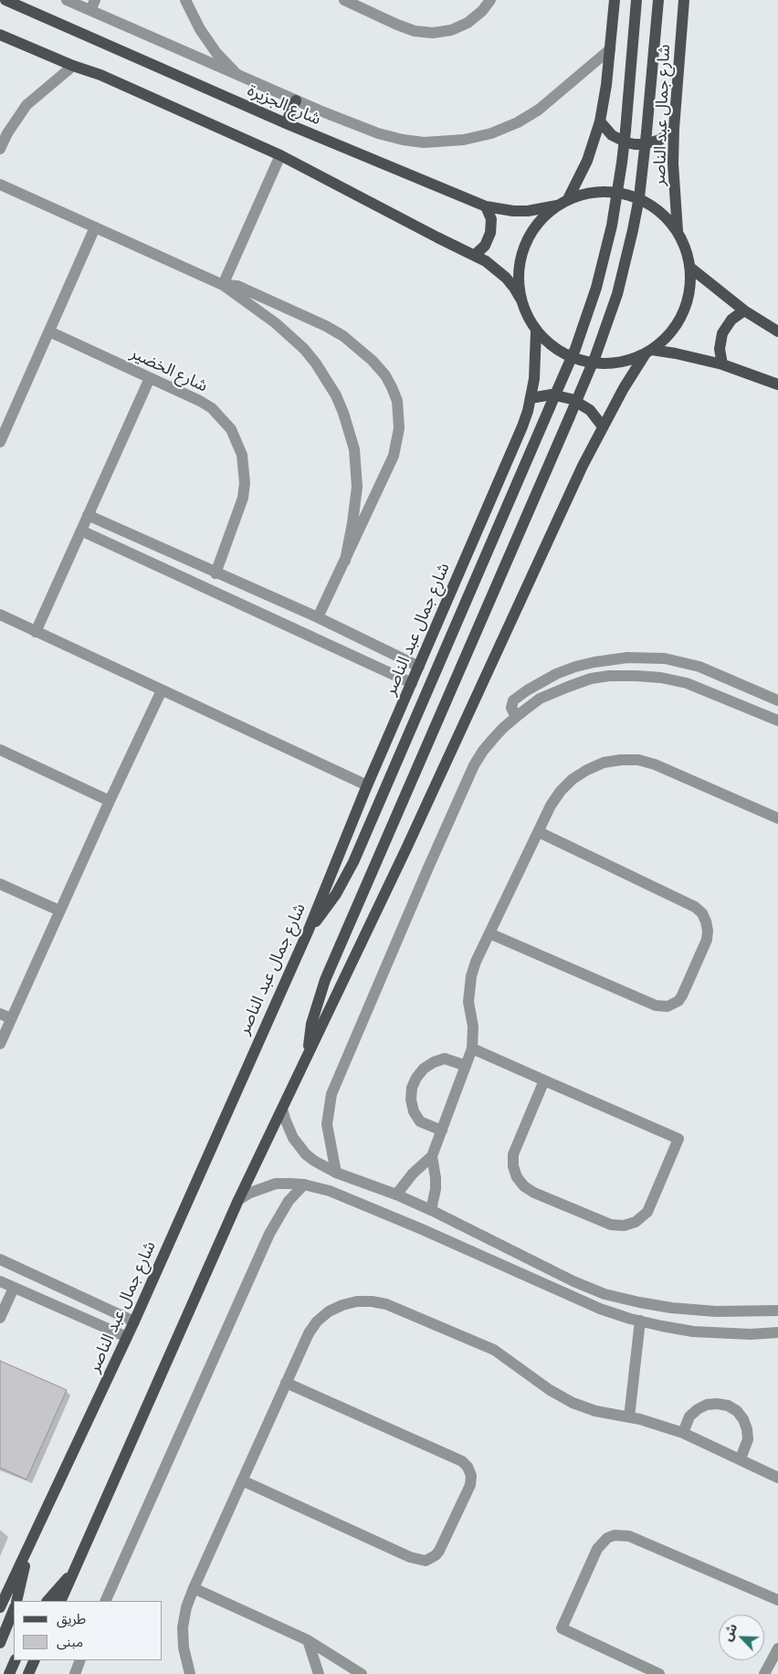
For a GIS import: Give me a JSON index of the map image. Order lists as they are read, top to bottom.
{
  "streets": {
    "main road": ["شارع الجزيرة", "شارع جمال عبد الناصر"],
    "street": ["شارع الخضير"]
  },
  "legend": ["طريق", "مبنى"],
  "north": "top left"
}
